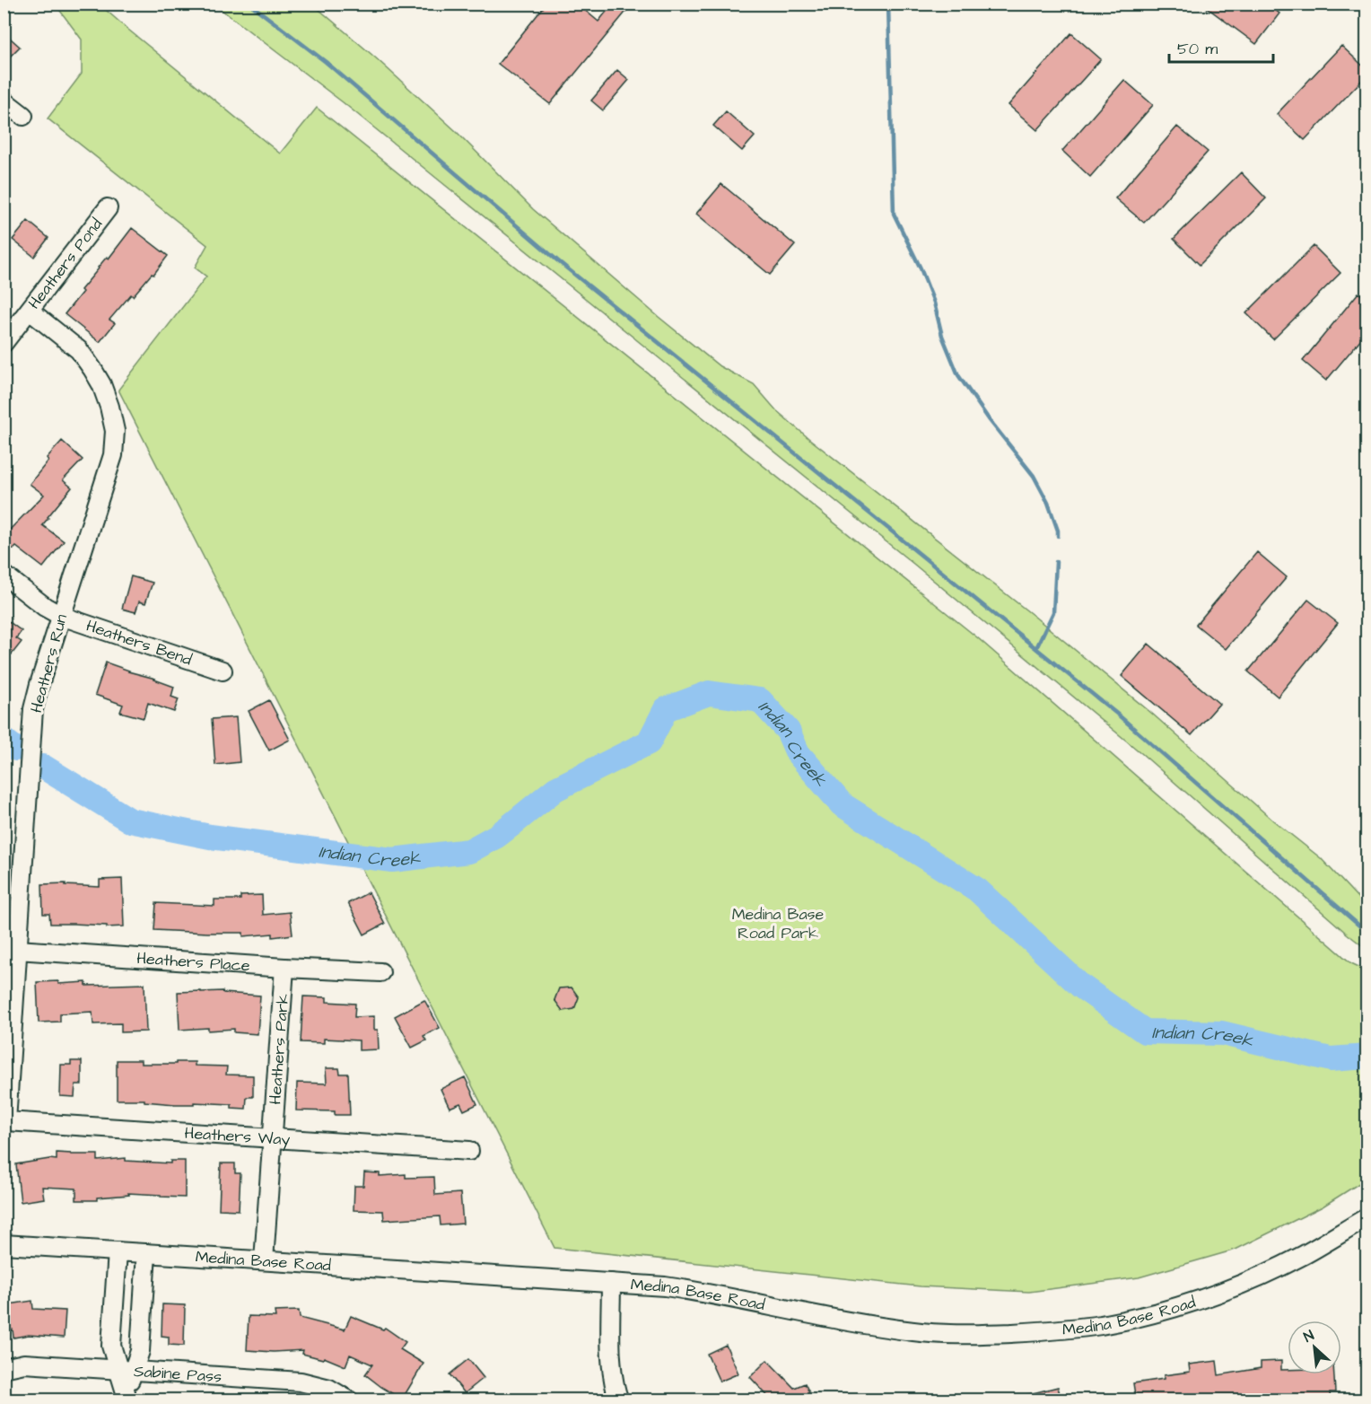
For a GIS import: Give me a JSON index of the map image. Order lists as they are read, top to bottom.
{
  "streets": {
    "street": [
      "Heathers Pond",
      "Heathers Bend",
      "Heathers Run",
      "Heathers Place",
      "Heathers Park",
      "Heathers Way",
      "Medina Base Road",
      "Sabine Pass"
    ]
  },
  "crossings": [
    ["Heathers Pond", "Heathers Run"],
    ["Heathers Bend", "Heathers Run"],
    ["Heathers Run", "Heathers Place"],
    ["Heathers Run", "Heathers Way"],
    ["Heathers Place", "Heathers Park"],
    ["Heathers Park", "Heathers Way"],
    ["Heathers Park", "Medina Base Road"]
  ],
  "water": ["Indian Creek"],
  "parks": ["Medina Base Road Park"],
  "scale_bar": "50 m",
  "north": "top left"
}
